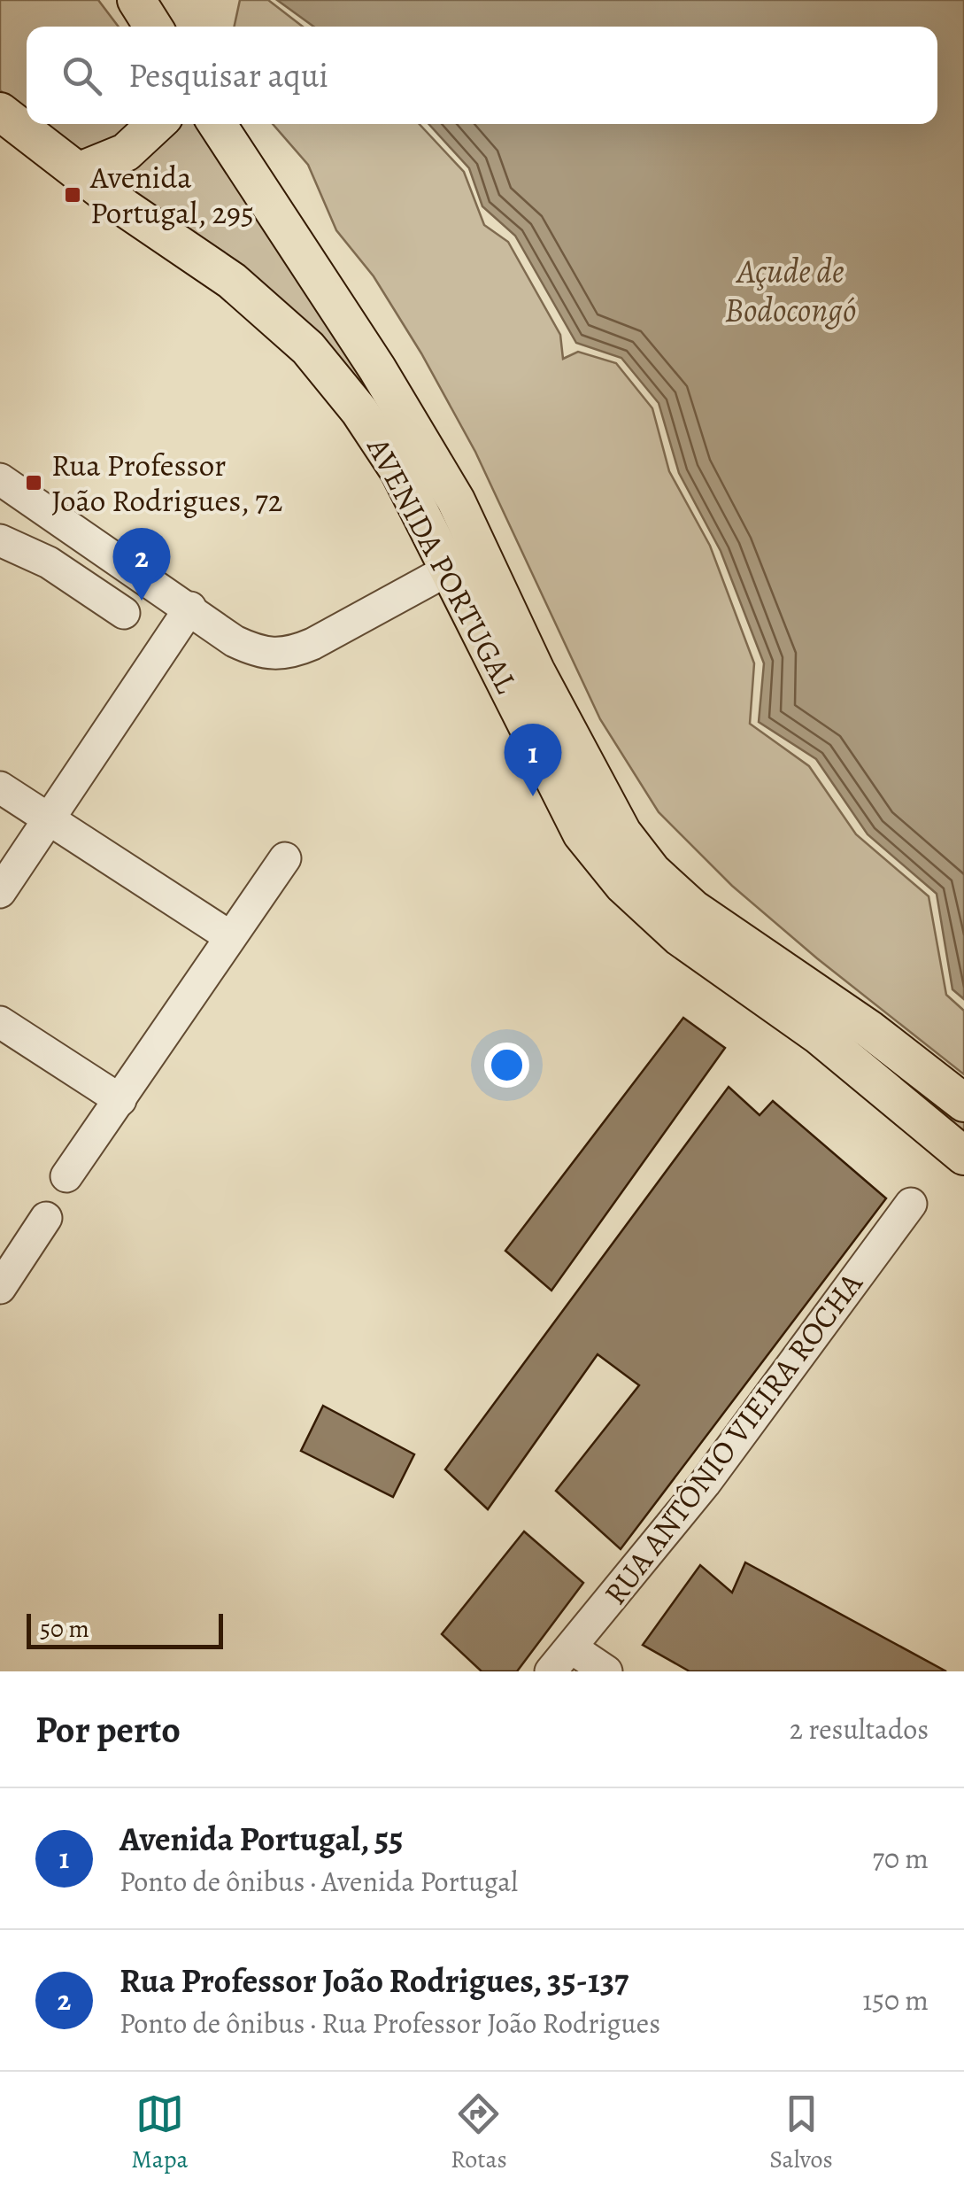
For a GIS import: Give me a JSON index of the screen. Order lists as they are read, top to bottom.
{
  "streets": {
    "main road": ["AVENIDA PORTUGAL"],
    "street": ["RUA ANTÔNIO VIEIRA ROCHA"]
  },
  "water": ["Açude de Bodocongó"],
  "places": {
    "transit": ["Avenida Portugal, 295", "Rua Professor João Rodrigues, 72"]
  },
  "scale_bar": "50 m",
  "page": {
    "search": "Pesquisar aqui",
    "pins": ["2", "1"],
    "scale": "50 m",
    "heading": ["Por perto", "2 resultados"],
    "list": [
      {
        "mark": "1",
        "name": "Avenida Portugal, 55",
        "note": "Ponto de ônibus · Avenida Portugal",
        "value": "70 m"
      },
      {
        "mark": "2",
        "name": "Rua Professor João Rodrigues, 35-137",
        "note": "Ponto de ônibus · Rua Professor João Rodrigues",
        "value": "150 m"
      }
    ],
    "nav": ["Mapa", "Rotas", "Salvos"]
  }
}
